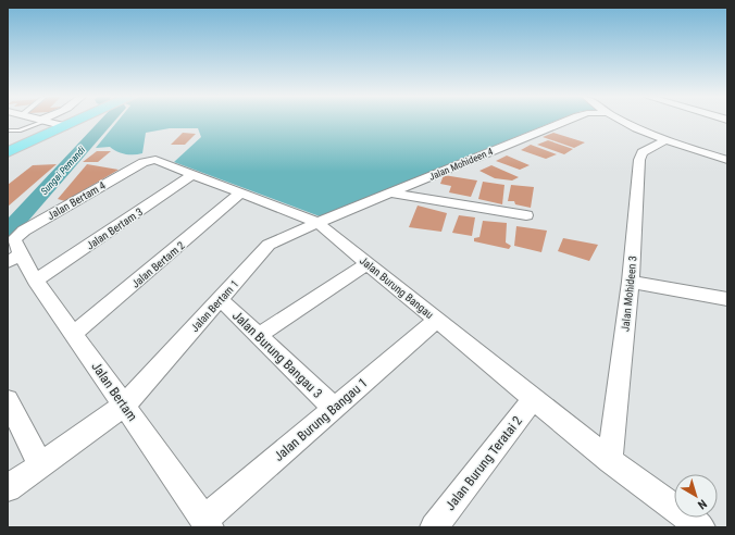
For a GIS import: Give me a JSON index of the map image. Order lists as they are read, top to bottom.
{
  "streets": {
    "street": [
      "Jalan Mohideen 4",
      "Jalan Bertam 4",
      "Jalan Bertam 3",
      "Jalan Bertam 2",
      "Jalan Burung Bangau",
      "Jalan Mohideen 3",
      "Jalan Bertam 1",
      "Jalan Burung Bangau 3",
      "Jalan Bertam",
      "Jalan Burung Bangau 1",
      "Jalan Burung Teratai 2"
    ]
  },
  "crossings": [
    ["Jalan Mohideen 4", "Jalan Burung Bangau"],
    ["Jalan Mohideen 4", "Jalan Bertam 1"],
    ["Jalan Bertam 4", "Jalan Burung Bangau"],
    ["Jalan Bertam 4", "Jalan Bertam"],
    ["Jalan Bertam 3", "Jalan Burung Bangau"],
    ["Jalan Bertam 3", "Jalan Bertam"],
    ["Jalan Bertam 2", "Jalan Burung Bangau"],
    ["Jalan Bertam 2", "Jalan Bertam"],
    ["Jalan Burung Bangau", "Jalan Mohideen 3"],
    ["Jalan Burung Bangau", "Jalan Bertam 1"],
    ["Jalan Burung Bangau", "Jalan Burung Bangau 1"],
    ["Jalan Burung Bangau", "Jalan Burung Teratai 2"],
    ["Jalan Bertam 1", "Jalan Burung Bangau 3"],
    ["Jalan Bertam 1", "Jalan Bertam"],
    ["Jalan Burung Bangau 3", "Jalan Burung Bangau 1"],
    ["Jalan Bertam", "Jalan Burung Bangau 1"]
  ],
  "water": ["Sungai Pemandi"],
  "north": "bottom right"
}
